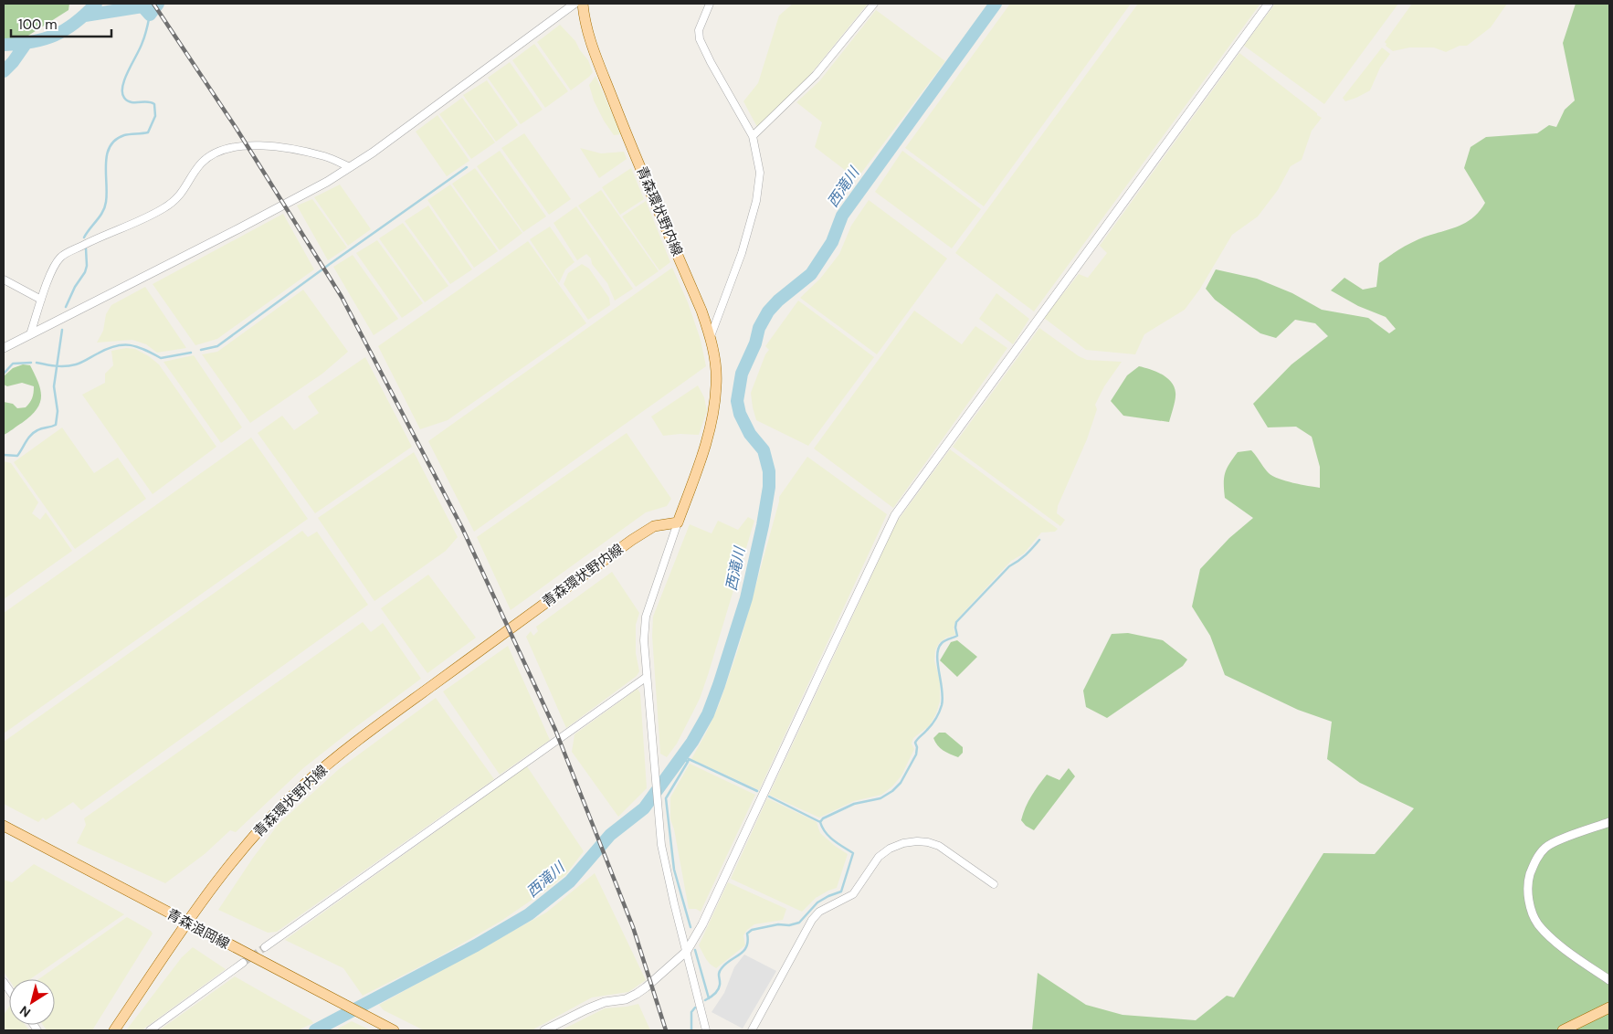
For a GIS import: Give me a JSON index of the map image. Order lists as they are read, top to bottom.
{
  "streets": {
    "main road": ["青森環状野内線", "青森浪岡線"]
  },
  "crossings": [
    ["青森環状野内線", "青森浪岡線"]
  ],
  "water": ["西滝川"],
  "scale_bar": "100 m",
  "north": "bottom left"
}
